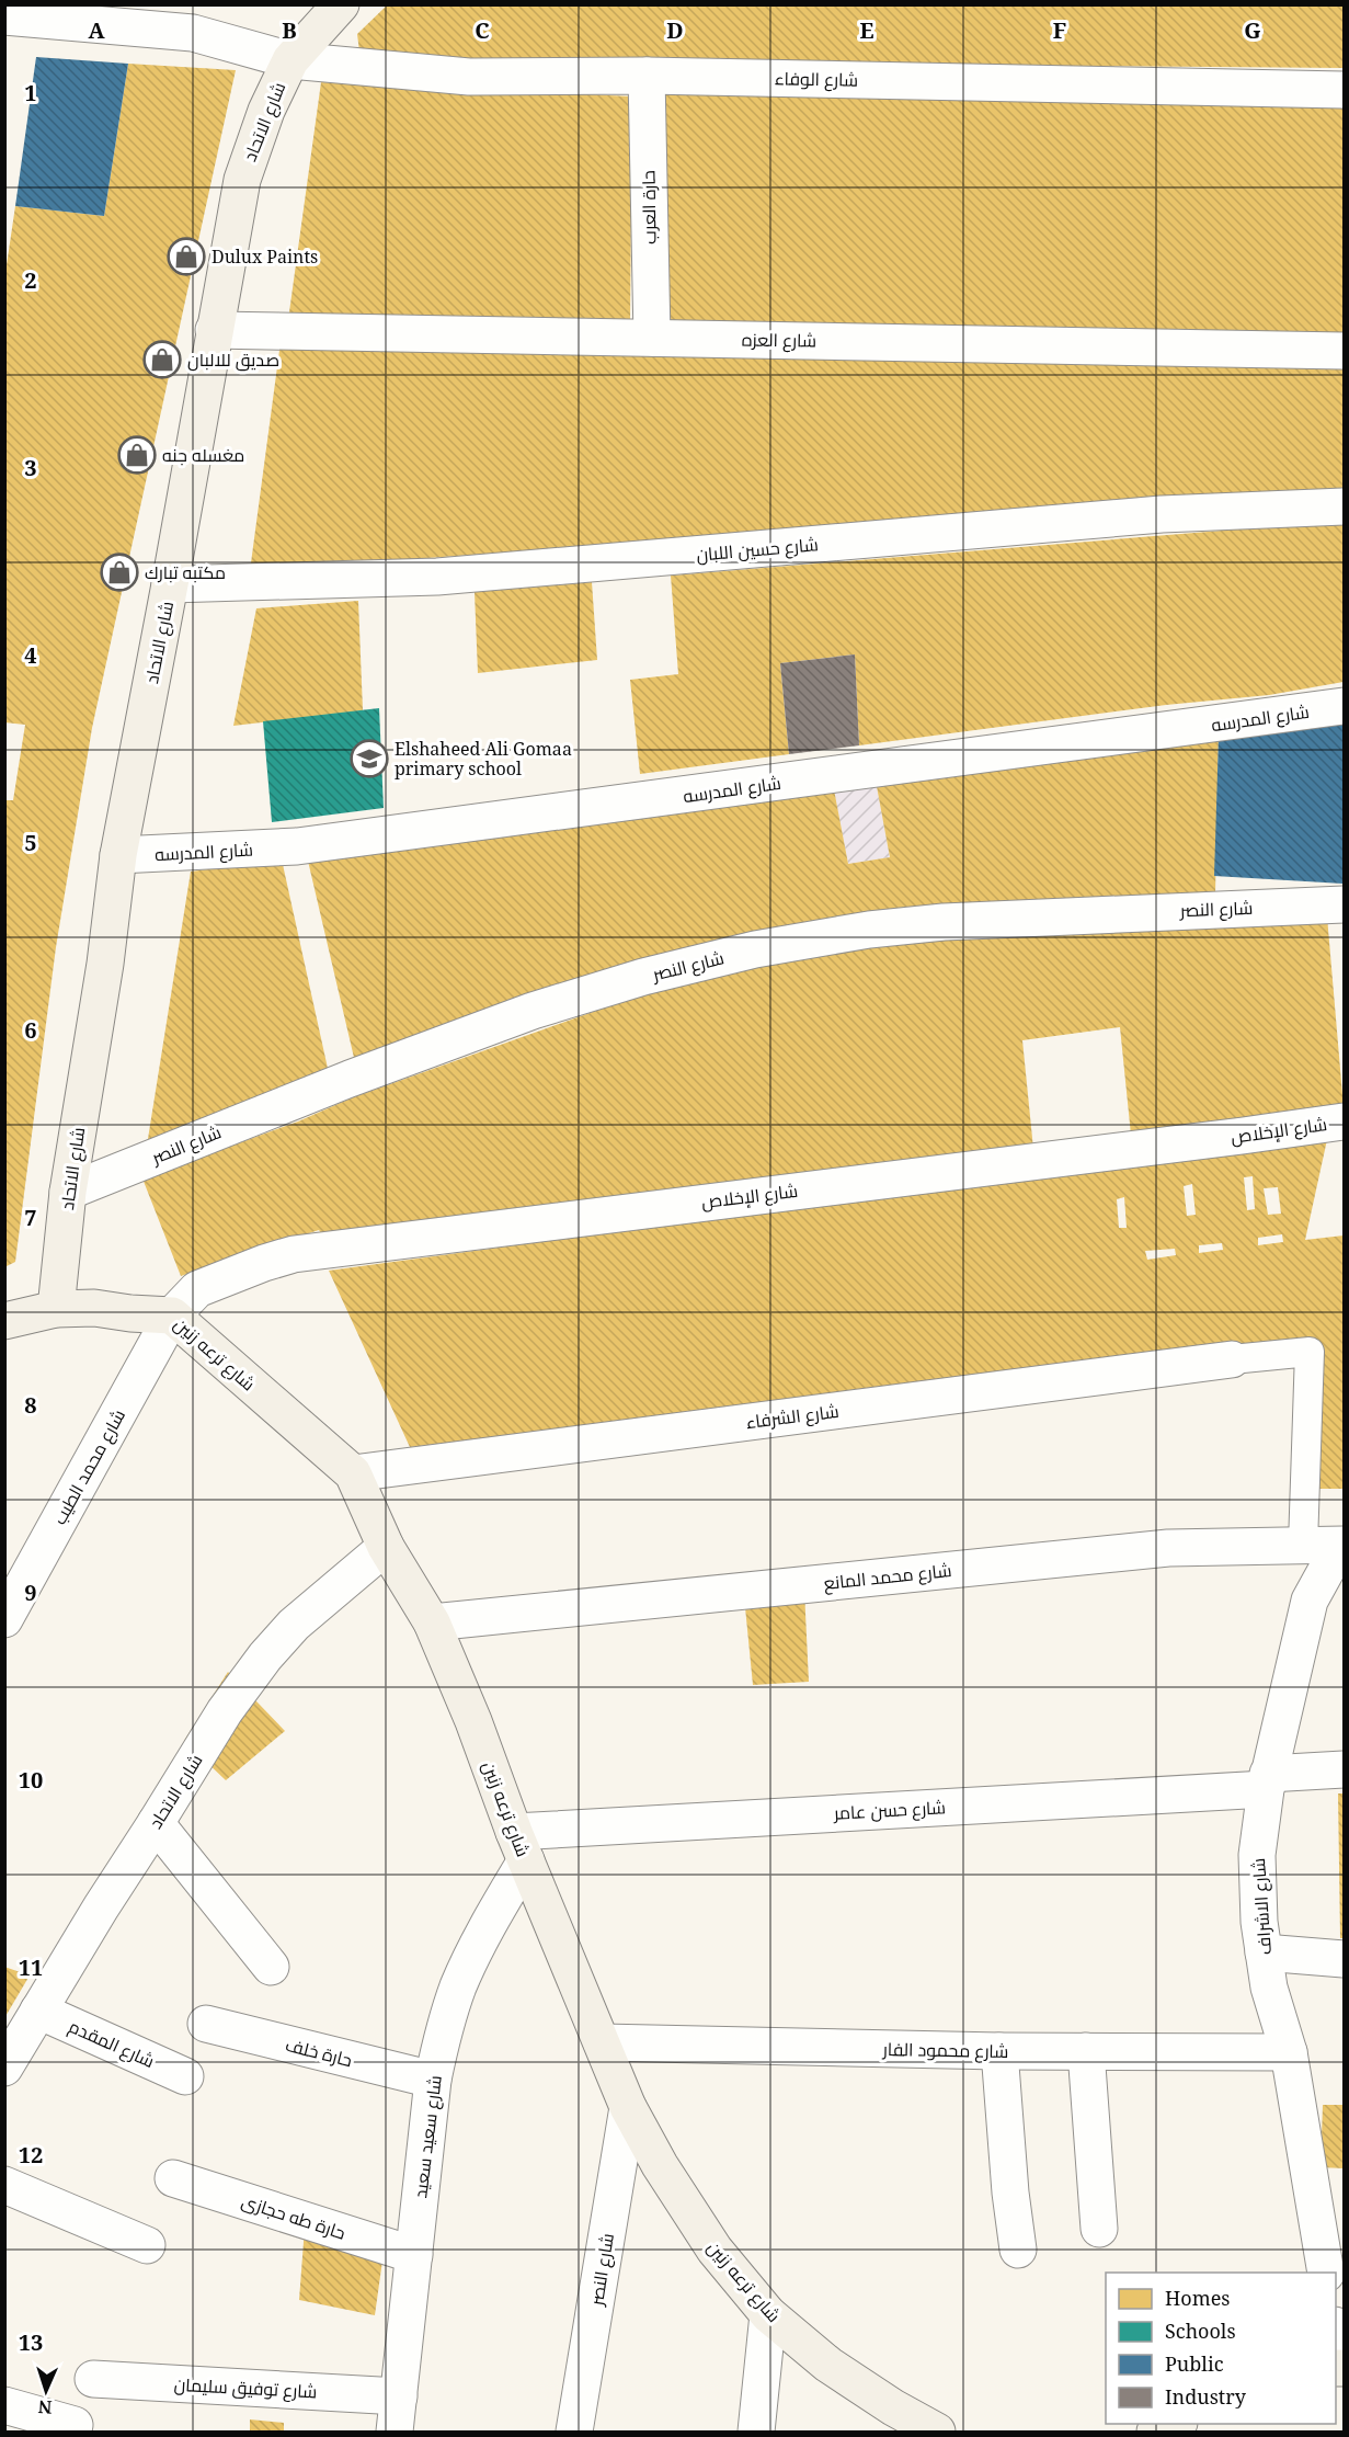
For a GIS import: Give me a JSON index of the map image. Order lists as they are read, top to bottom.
{
  "streets": {
    "street": [
      "شارع الوفاء",
      "شارع الاتحاد",
      "حارة العرب",
      "شارع العزه",
      "شارع حسين اللبان",
      "شارع المدرسه",
      "شارع النصر",
      "شارع الإخلاص",
      "شارع ترعه زنين",
      "شارع الشرفاء",
      "شارع محمد الطيب",
      "شارع محمد المانع",
      "شارع حسن عامر",
      "شارع الاشراف",
      "شارع المقدم",
      "شارع محمود الفار",
      "حارة خلف",
      "شارع سعيد سعيد",
      "حارة طه حجازى",
      "شارع توفيق سليمان"
    ]
  },
  "crossings": [
    ["شارع الوفاء", "شارع الاتحاد"],
    ["شارع الوفاء", "حارة العرب"],
    ["شارع الاتحاد", "شارع العزه"],
    ["شارع الاتحاد", "شارع حسين اللبان"],
    ["شارع الاتحاد", "شارع المدرسه"],
    ["شارع الاتحاد", "شارع النصر"],
    ["شارع الاتحاد", "شارع ترعه زنين"],
    ["شارع الاتحاد", "شارع المقدم"],
    ["حارة العرب", "شارع العزه"],
    ["شارع النصر", "شارع ترعه زنين"],
    ["شارع الإخلاص", "شارع ترعه زنين"],
    ["شارع الإخلاص", "شارع محمد الطيب"],
    ["شارع ترعه زنين", "شارع الشرفاء"],
    ["شارع ترعه زنين", "شارع محمد الطيب"],
    ["شارع ترعه زنين", "شارع محمد المانع"],
    ["شارع ترعه زنين", "شارع حسن عامر"],
    ["شارع ترعه زنين", "شارع محمود الفار"],
    ["شارع ترعه زنين", "شارع سعيد سعيد"],
    ["شارع محمد المانع", "شارع الاشراف"],
    ["شارع حسن عامر", "شارع الاشراف"],
    ["شارع حسن عامر", "شارع سعيد سعيد"],
    ["شارع الاشراف", "شارع محمود الفار"],
    ["حارة خلف", "شارع سعيد سعيد"],
    ["شارع سعيد سعيد", "حارة طه حجازى"],
    ["شارع سعيد سعيد", "شارع توفيق سليمان"]
  ],
  "places": {
    "shop": [
      "Dulux Paints",
      "صديق للالبان",
      "مغسله جنه",
      "مكتبه تبارك"
    ],
    "school or university": ["Elshaheed Ali Gomaa primary school"]
  },
  "legend": [
    "Homes",
    "Schools",
    "Public",
    "Industry"
  ],
  "north": "bottom",
  "grid": {
    "columns": [
      "A",
      "B",
      "C",
      "D",
      "E",
      "F",
      "G"
    ],
    "rows": [
      "1",
      "2",
      "3",
      "4",
      "5",
      "6",
      "7",
      "8",
      "9",
      "10",
      "11",
      "12",
      "13"
    ]
  }
}
